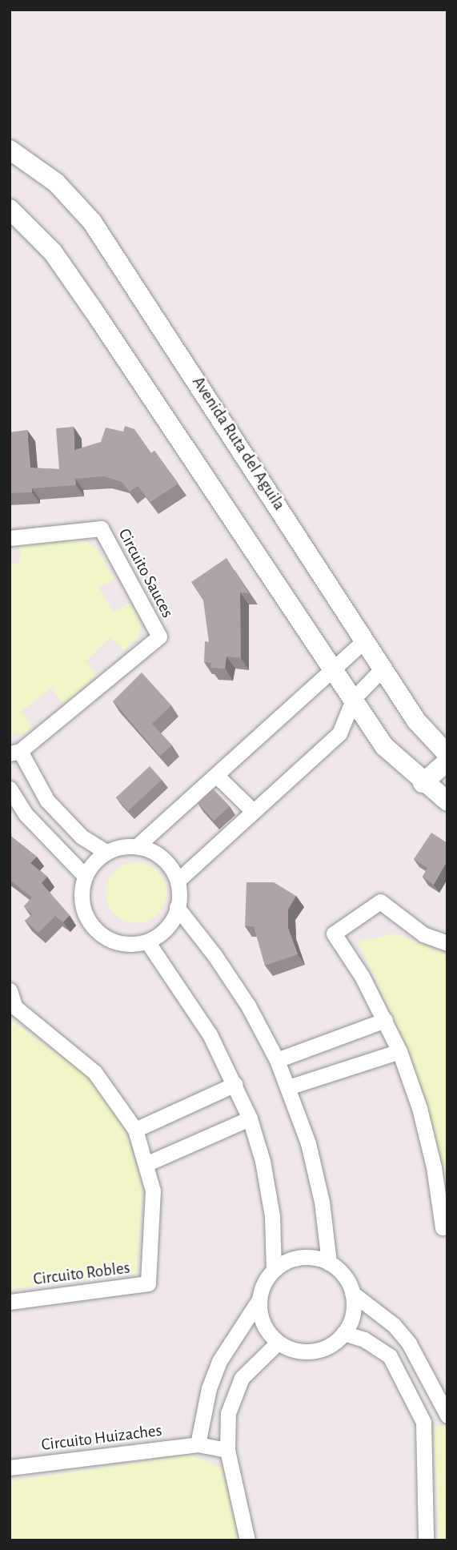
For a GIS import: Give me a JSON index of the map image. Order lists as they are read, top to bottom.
{
  "streets": {
    "street": [
      "Avenida Ruta del Aguila",
      "Circuito Sauces",
      "Circuito Robles",
      "Circuito Huizaches"
    ]
  }
}
